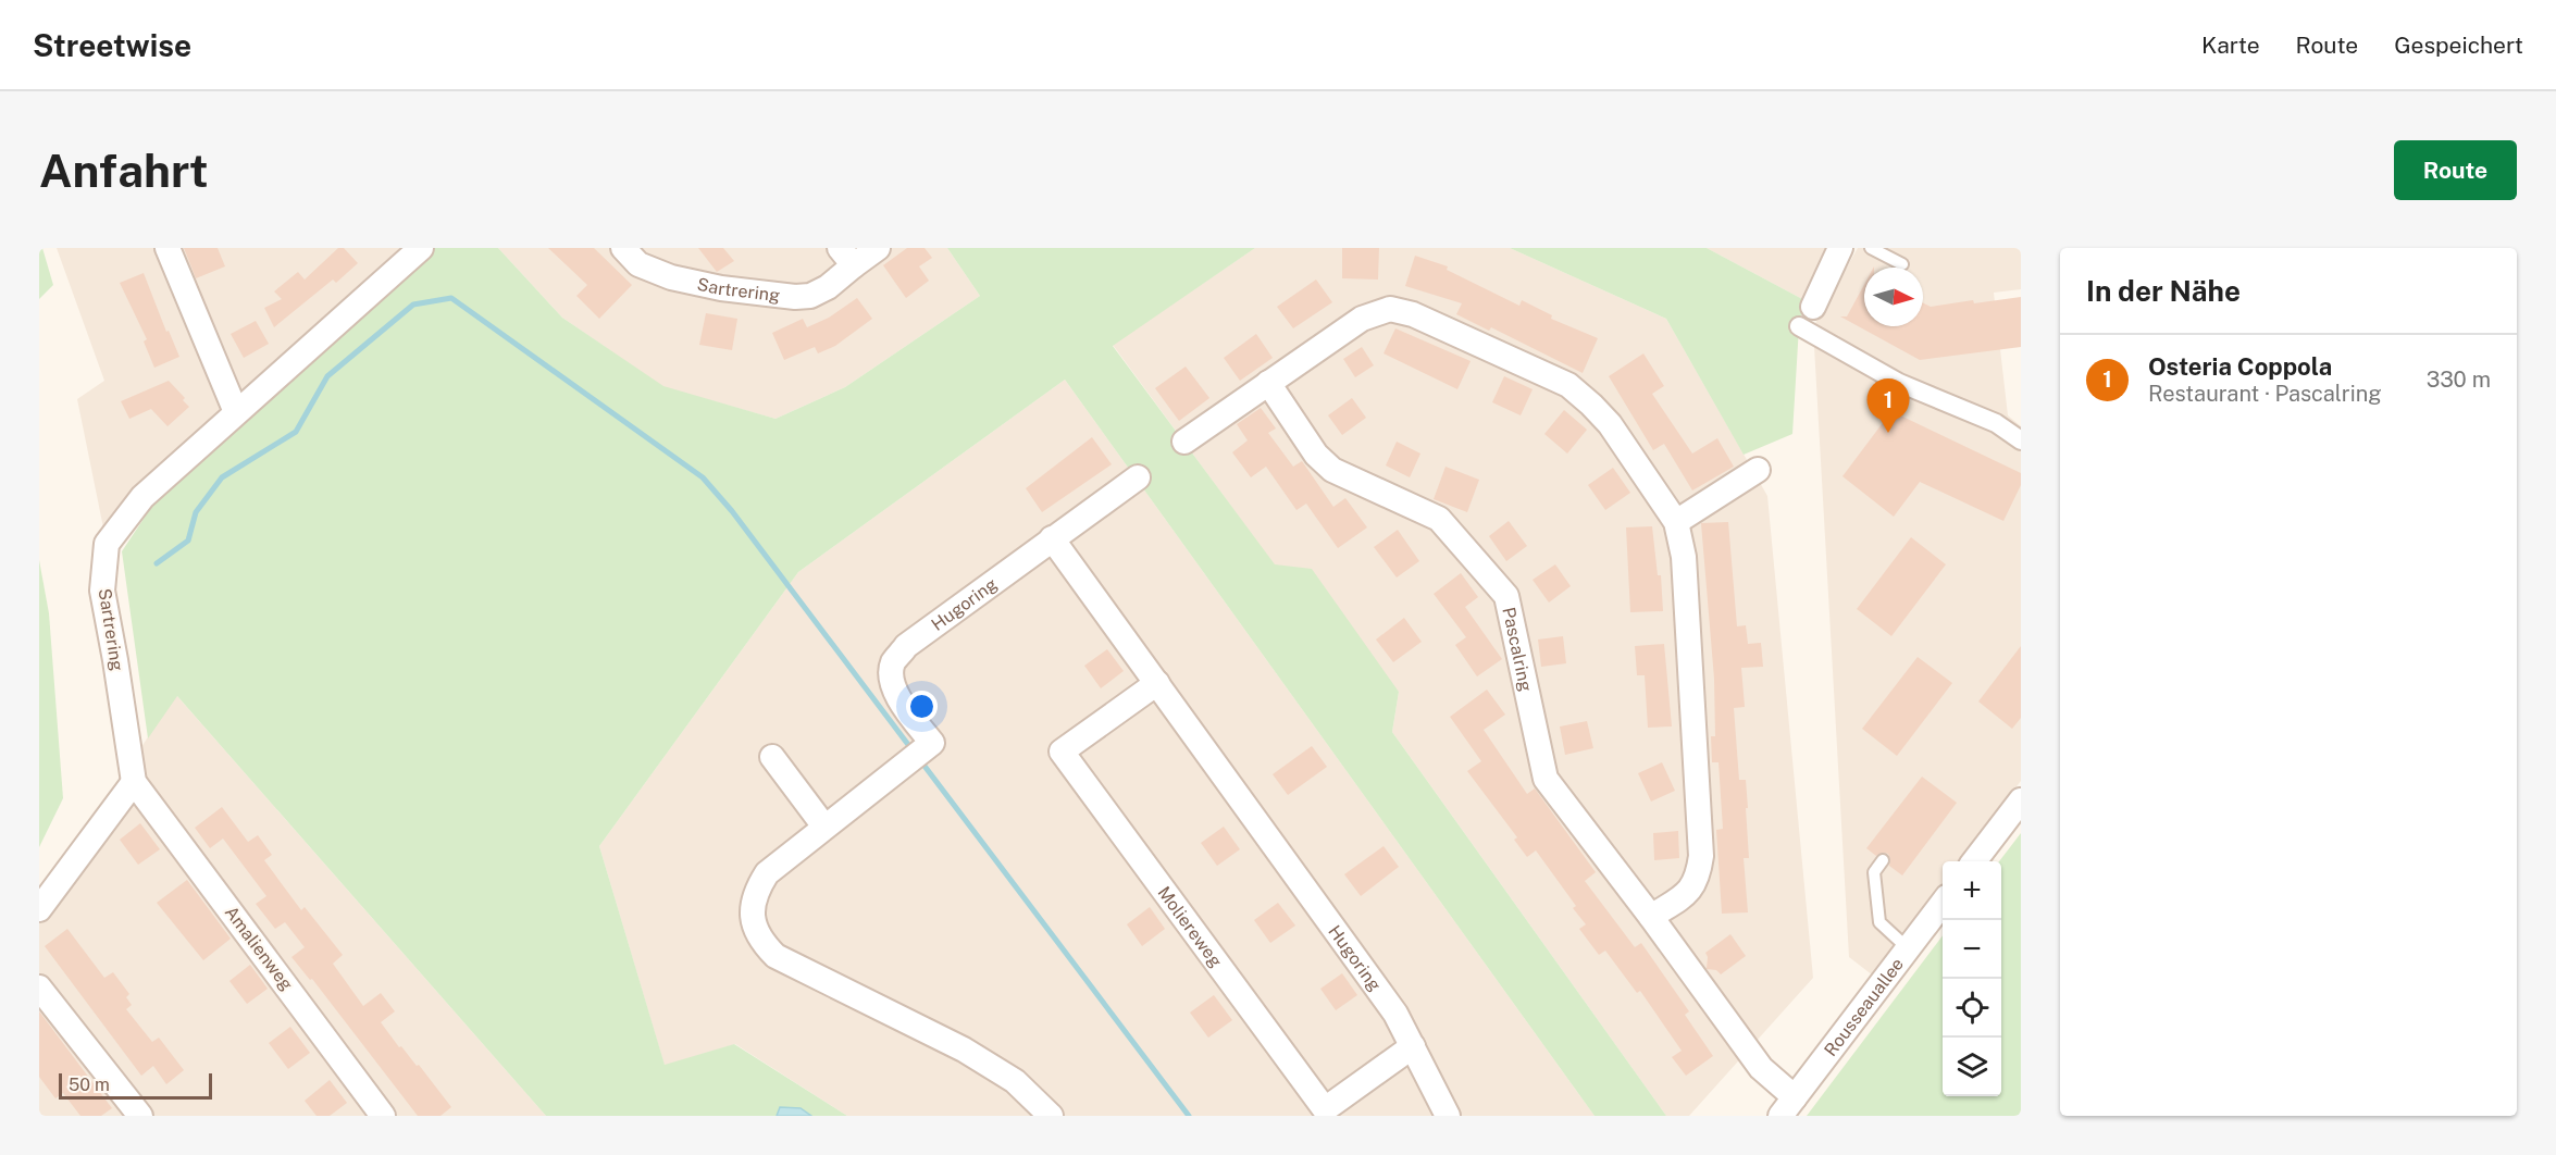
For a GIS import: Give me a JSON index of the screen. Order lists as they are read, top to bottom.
{
  "streets": {
    "street": [
      "Sartrering",
      "Hugoring",
      "Pascalring",
      "Moliereweg",
      "Amalienweg",
      "Rousseauallee"
    ]
  },
  "crossings": [
    ["Sartrering", "Amalienweg"],
    ["Hugoring", "Moliereweg"],
    ["Pascalring", "Rousseauallee"]
  ],
  "scale_bar": "50 m",
  "north": "right",
  "page": {
    "header": "Streetwise",
    "nav": ["Karte", "Route", "Gespeichert"],
    "buttons": "Route",
    "title": "Anfahrt",
    "heading": "In der Nähe",
    "list": [
      {
        "mark": "1",
        "name": "Osteria Coppola",
        "note": "Restaurant · Pascalring",
        "value": "330 m"
      }
    ],
    "pins": "1",
    "map_buttons": ["+", "−"],
    "scale": "50 m"
  }
}
